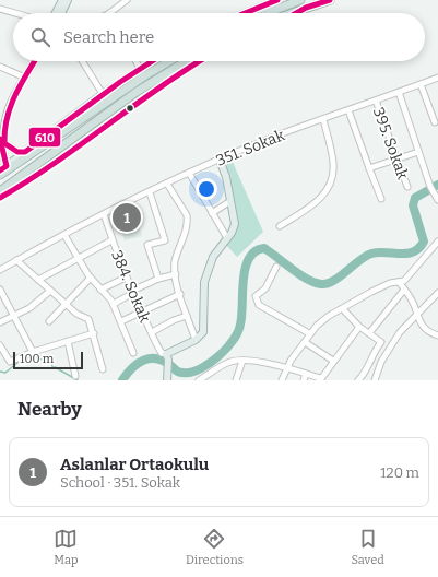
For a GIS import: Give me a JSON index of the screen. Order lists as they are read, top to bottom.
{
  "streets": {
    "street": ["395. Sokak", "351. Sokak", "384. Sokak"]
  },
  "crossings": [
    ["395. Sokak", "351. Sokak"],
    ["351. Sokak", "384. Sokak"]
  ],
  "lines": ["transit line 610"],
  "scale_bar": "100 m",
  "page": {
    "search": "Search here",
    "pins": "1",
    "scale": "100 m",
    "heading": "Nearby",
    "list": [
      {
        "mark": "1",
        "name": "Aslanlar Ortaokulu",
        "note": "School · 351. Sokak",
        "value": "120 m"
      }
    ],
    "nav": ["Map", "Directions", "Saved"]
  }
}
